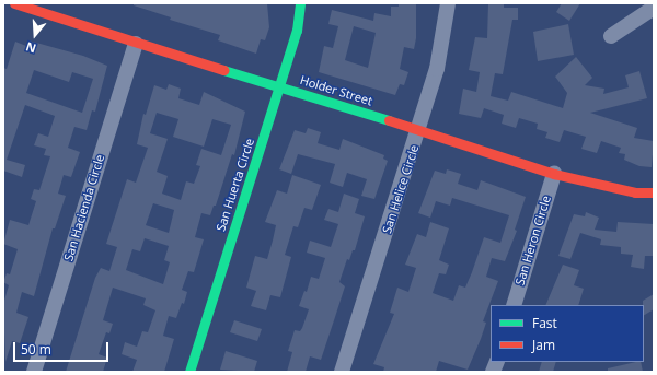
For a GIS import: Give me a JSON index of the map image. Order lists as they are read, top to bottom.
{
  "streets": {
    "street": [
      "Holder Street",
      "San Huerta Circle",
      "San Helice Circle",
      "San Hacienda Circle",
      "San Heron Circle"
    ]
  },
  "crossings": [
    ["Holder Street", "San Huerta Circle"],
    ["Holder Street", "San Helice Circle"],
    ["Holder Street", "San Hacienda Circle"],
    ["Holder Street", "San Heron Circle"]
  ],
  "legend": ["Fast", "Jam"],
  "scale_bar": "50 m",
  "north": "bottom"
}
